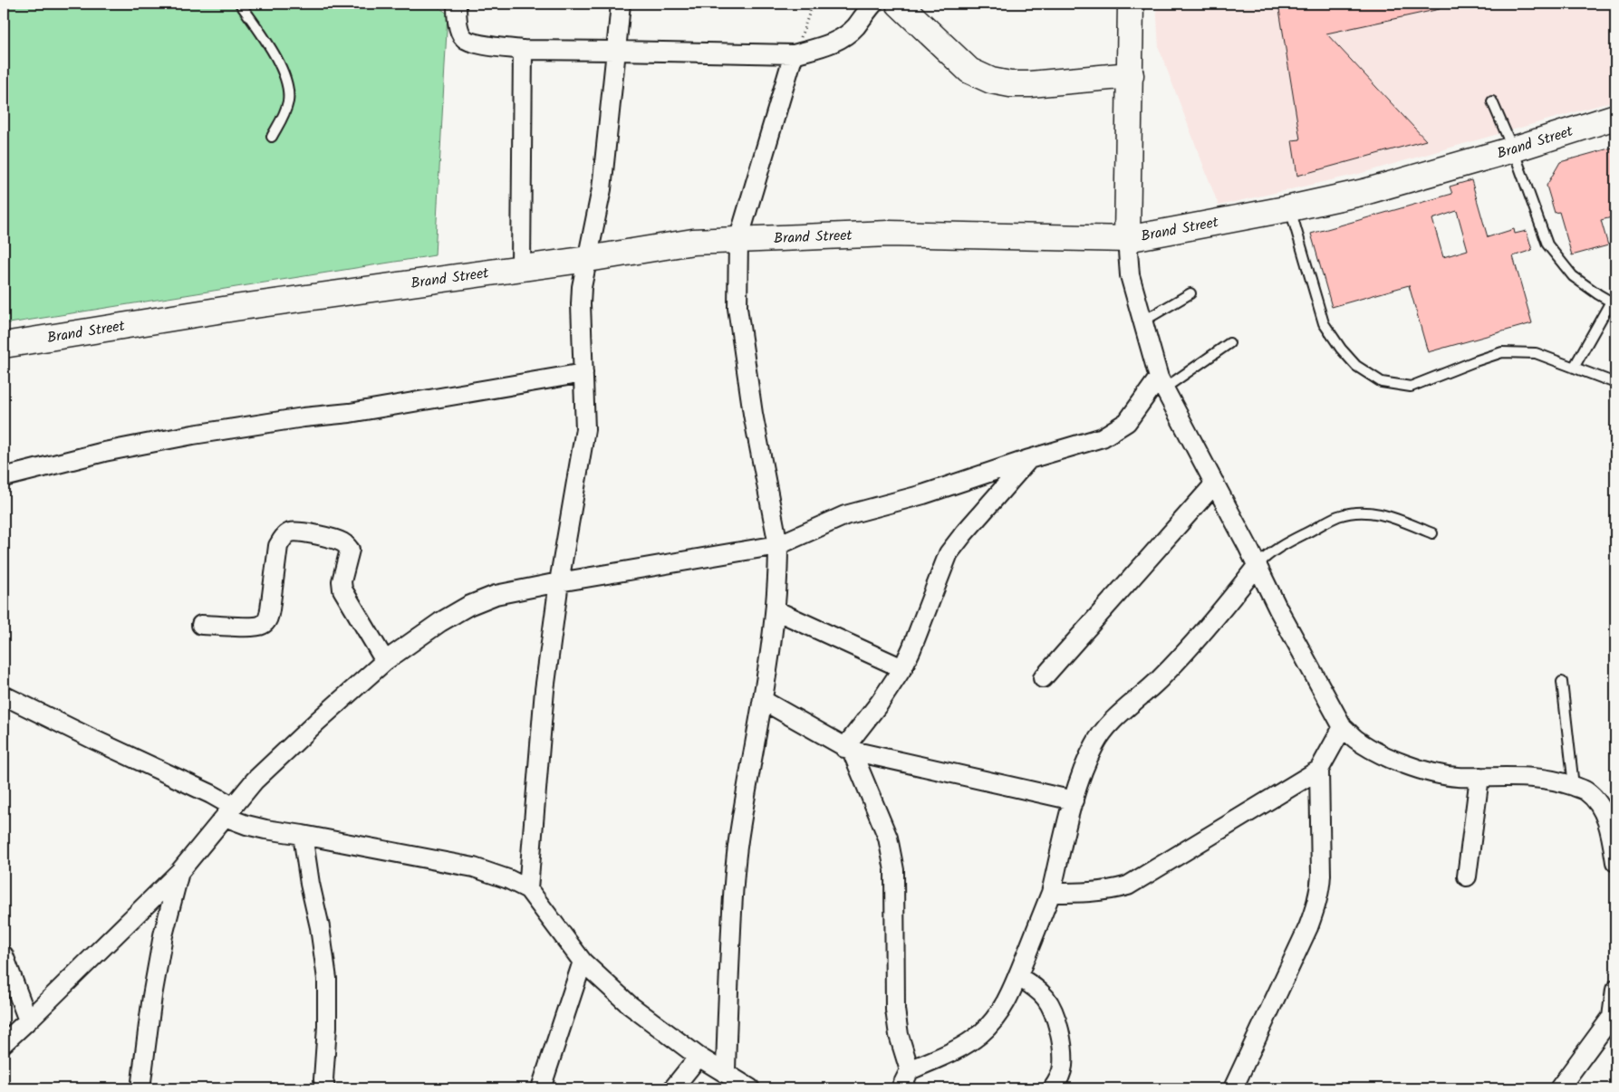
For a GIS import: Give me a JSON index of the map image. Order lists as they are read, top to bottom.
{
  "streets": {
    "street": ["Brand Street"]
  }
}
